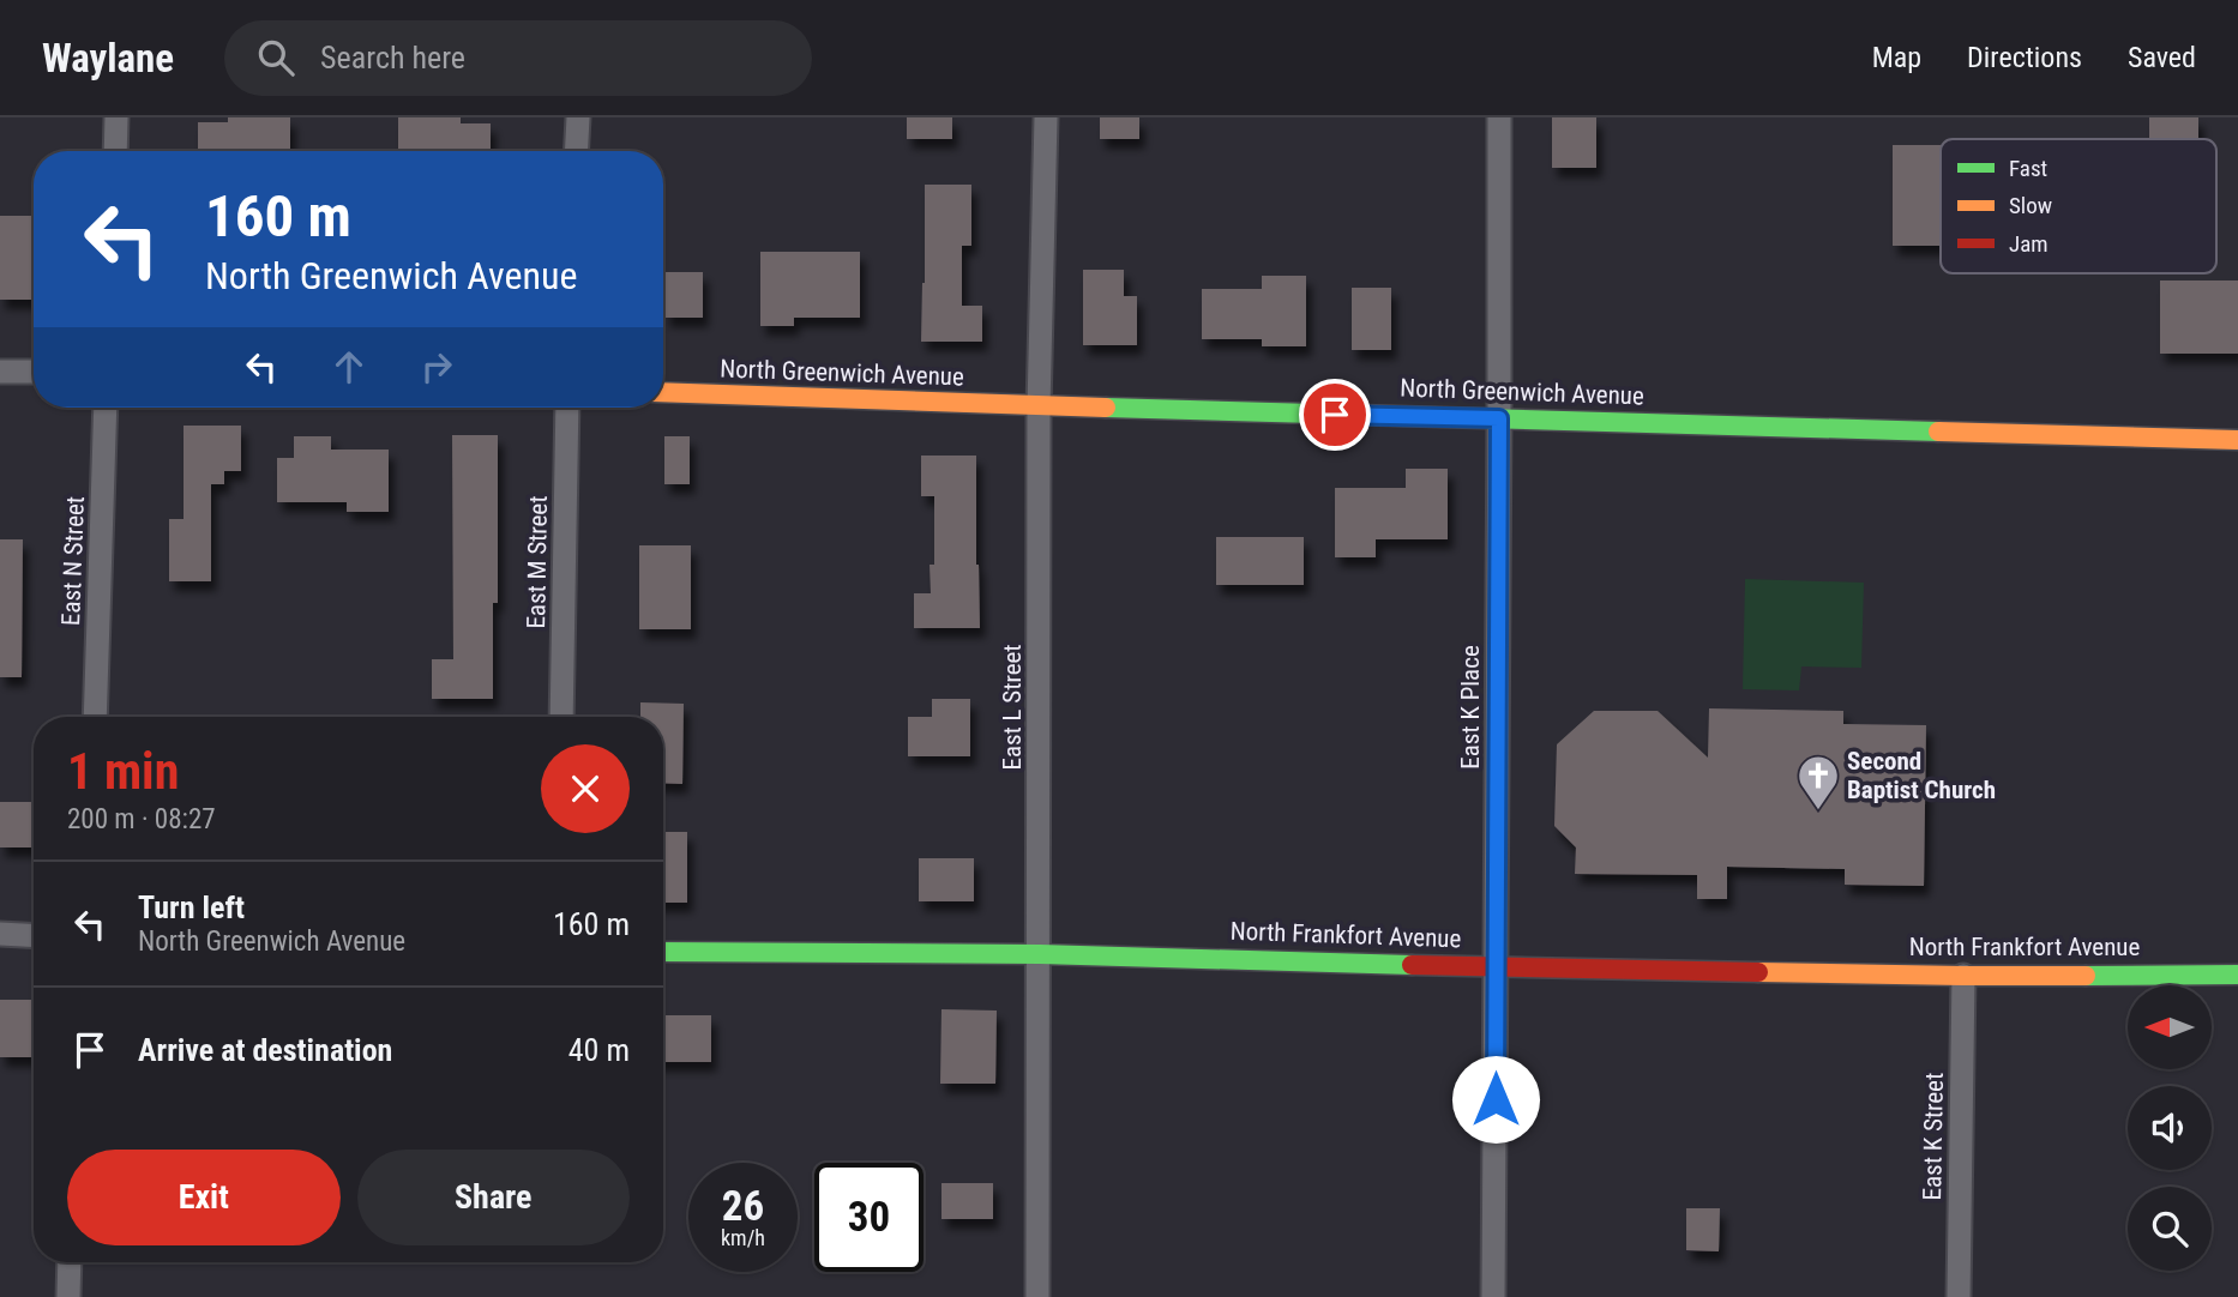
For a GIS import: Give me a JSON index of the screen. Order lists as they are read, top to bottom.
{
  "streets": {
    "street": [
      "North Greenwich Avenue",
      "East N Street",
      "East M Street",
      "East L Street",
      "East K Place",
      "North Frankfort Avenue",
      "East K Street"
    ]
  },
  "crossings": [
    ["North Greenwich Avenue", "East L Street"],
    ["North Greenwich Avenue", "East K Place"],
    ["East L Street", "North Frankfort Avenue"],
    ["East K Place", "North Frankfort Avenue"],
    ["North Frankfort Avenue", "East K Street"]
  ],
  "places": {
    "church": ["Second Baptist Church"]
  },
  "legend": ["Fast", "Slow", "Jam"],
  "north": "left",
  "page": {
    "header": "Waylane",
    "search": "Search here",
    "nav": ["Map", "Directions", "Saved"],
    "turn": ["160 m", "North Greenwich Avenue"],
    "heading": ["1 min", "200 m · 08:27"],
    "list": [
      {
        "name": "Turn left",
        "note": "North Greenwich Avenue",
        "value": "160 m"
      },
      {
        "name": "Arrive at destination",
        "value": "40 m"
      }
    ],
    "buttons": ["Exit", "Share"],
    "speed": "26 km/h",
    "limit": "30"
  }
}
